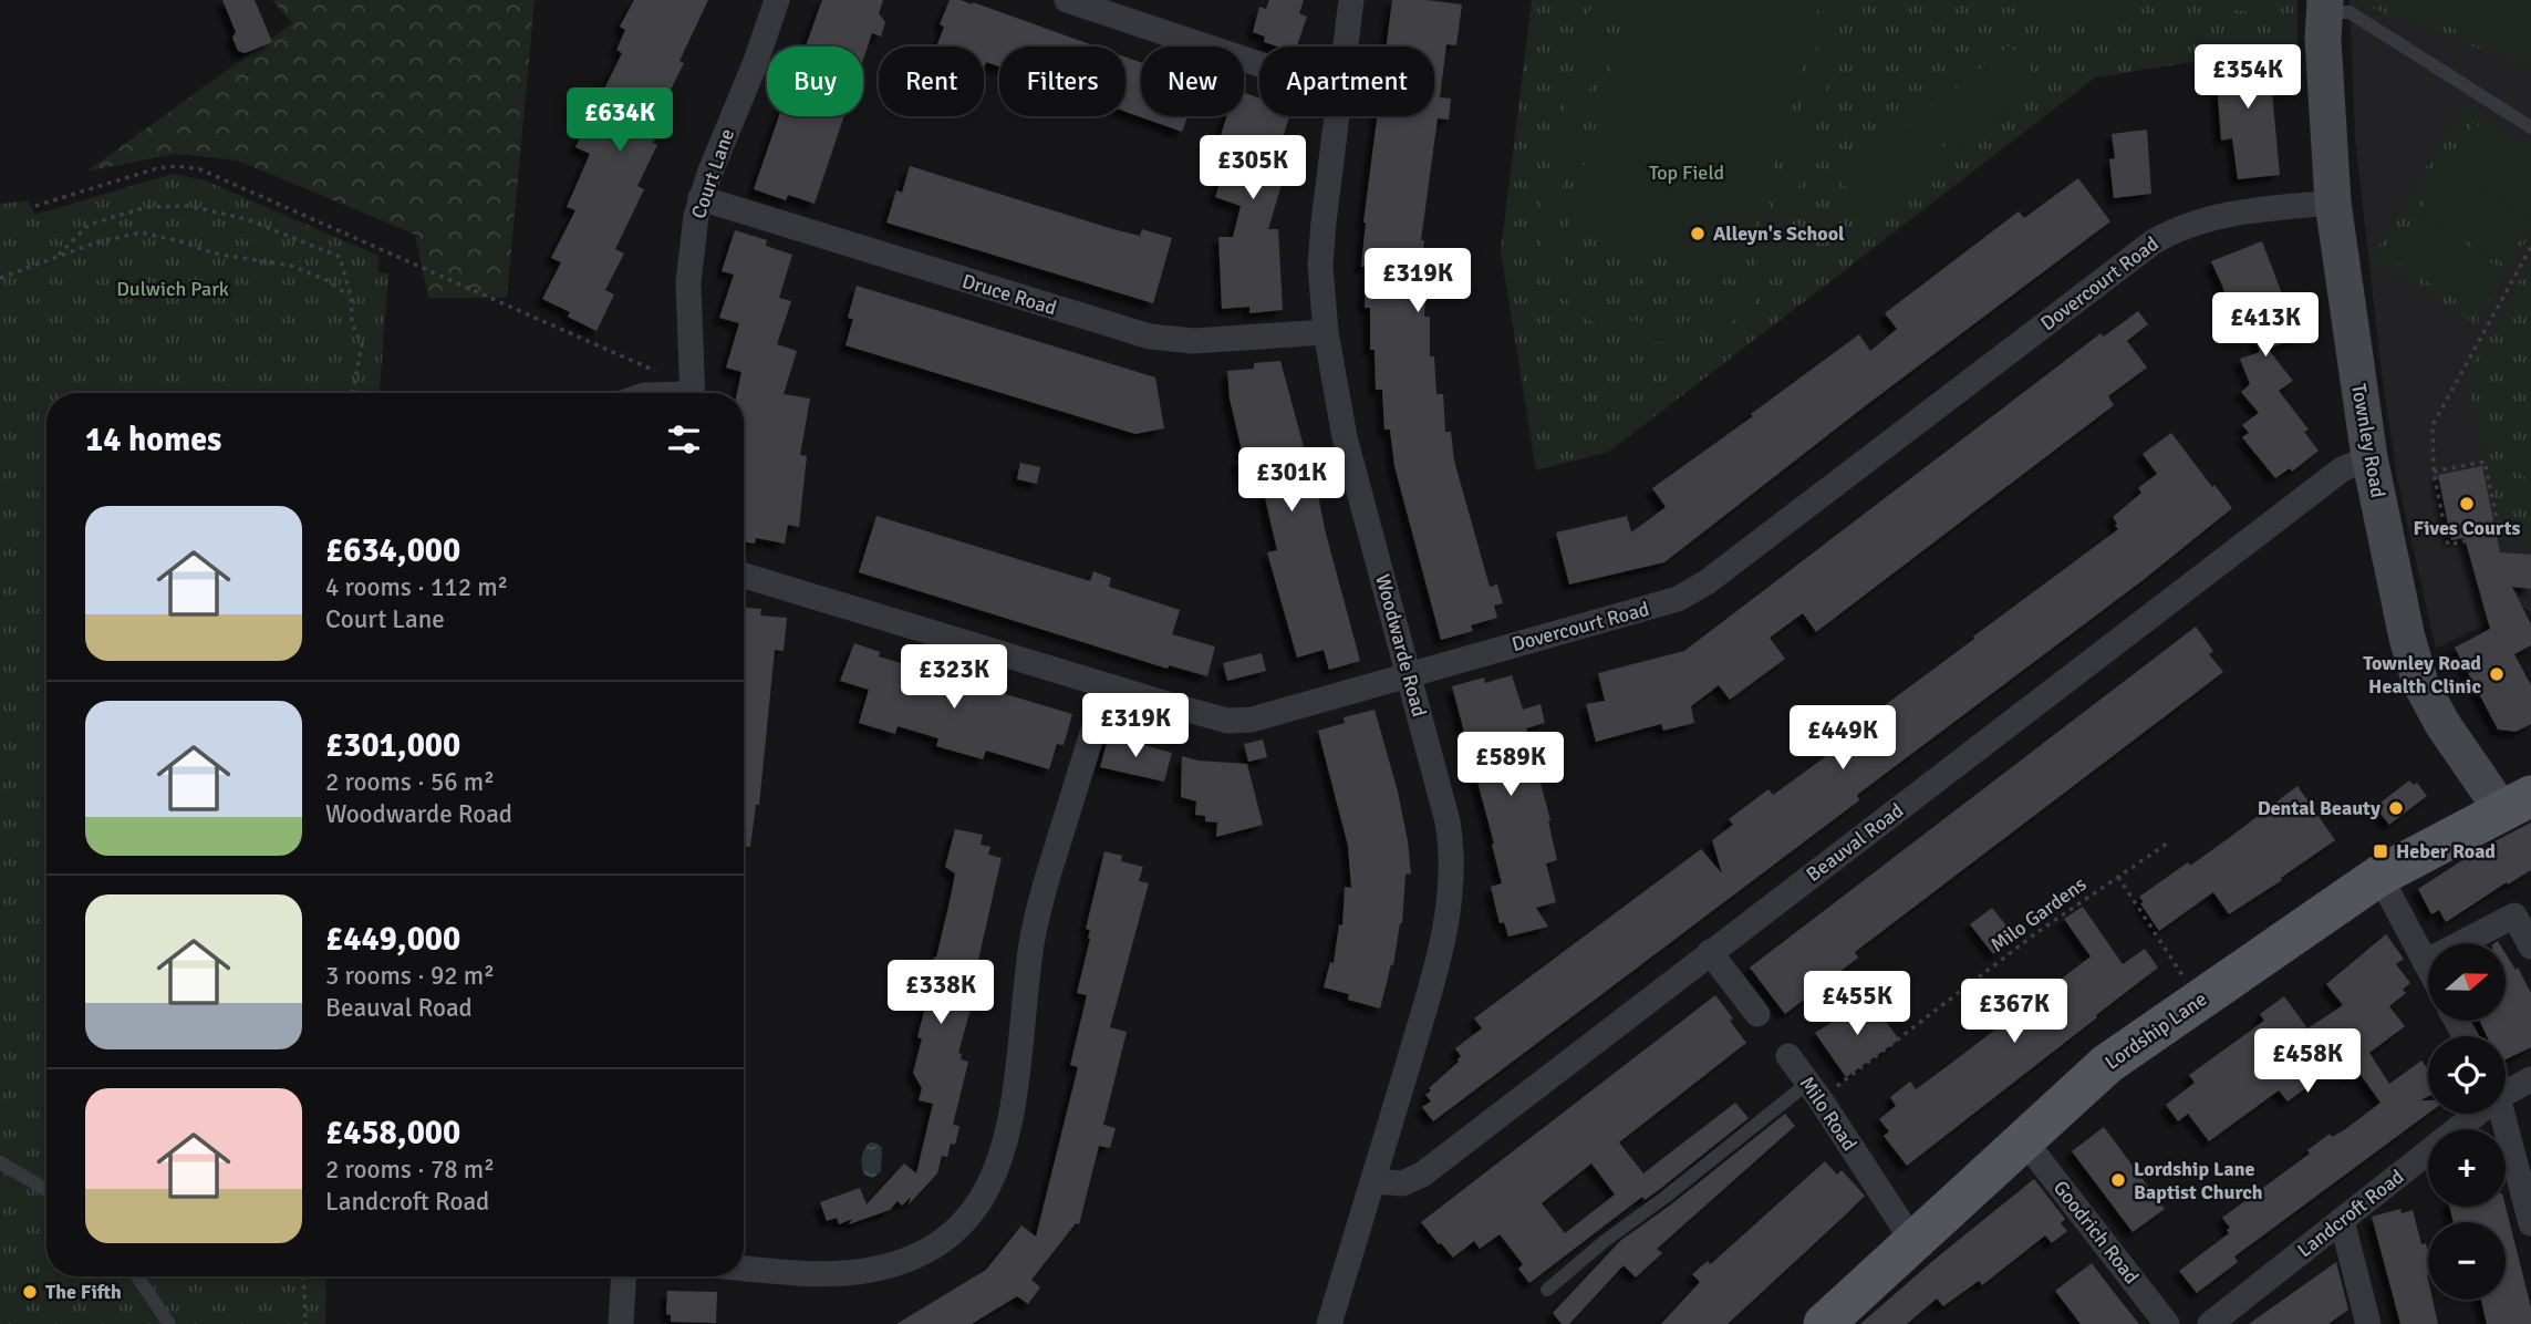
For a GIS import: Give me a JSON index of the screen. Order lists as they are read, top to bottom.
{
  "streets": {
    "main road": ["Lordship Lane"],
    "street": [
      "Court Lane",
      "Dovercourt Road",
      "Druce Road",
      "Townley Road",
      "Woodwarde Road",
      "Beauval Road",
      "Milo Road",
      "Landcroft Road",
      "Goodrich Road"
    ],
    "path": ["Milo Gardens"]
  },
  "crossings": [
    ["Court Lane", "Druce Road"],
    ["Dovercourt Road", "Townley Road"],
    ["Dovercourt Road", "Woodwarde Road"],
    ["Druce Road", "Woodwarde Road"],
    ["Townley Road", "Beauval Road"],
    ["Townley Road", "Lordship Lane"],
    ["Woodwarde Road", "Beauval Road"],
    ["Milo Gardens", "Milo Road"],
    ["Lordship Lane", "Milo Road"],
    ["Lordship Lane", "Goodrich Road"]
  ],
  "parks": ["Top Field", "Dulwich Park"],
  "places": {
    "other": [
      "Alleyn's School",
      "Fives Courts",
      "Townley Road Health Clinic",
      "Dental Beauty",
      "Lordship Lane Baptist Church",
      "The Fifth"
    ],
    "transit": ["Heber Road"]
  },
  "north": "right",
  "page": {
    "price": [
      "£354K",
      "£634K",
      "£305K",
      "£319K",
      "£413K",
      "£301K",
      "£323K",
      "£319K",
      "£449K",
      "£589K",
      "£338K",
      "£455K",
      "£367K",
      "£458K"
    ],
    "chip": [
      "Buy",
      "Rent",
      "Filters",
      "New",
      "Apartment"
    ],
    "heading": "14 homes",
    "list": [
      {
        "name": "£634,000",
        "note": "4 rooms · 112 m² · Court Lane"
      },
      {
        "name": "£301,000",
        "note": "2 rooms · 56 m² · Woodwarde Road"
      },
      {
        "name": "£449,000",
        "note": "3 rooms · 92 m² · Beauval Road"
      },
      {
        "name": "£458,000",
        "note": "2 rooms · 78 m² · Landcroft Road"
      }
    ],
    "map_buttons": ["+", "−"]
  }
}
